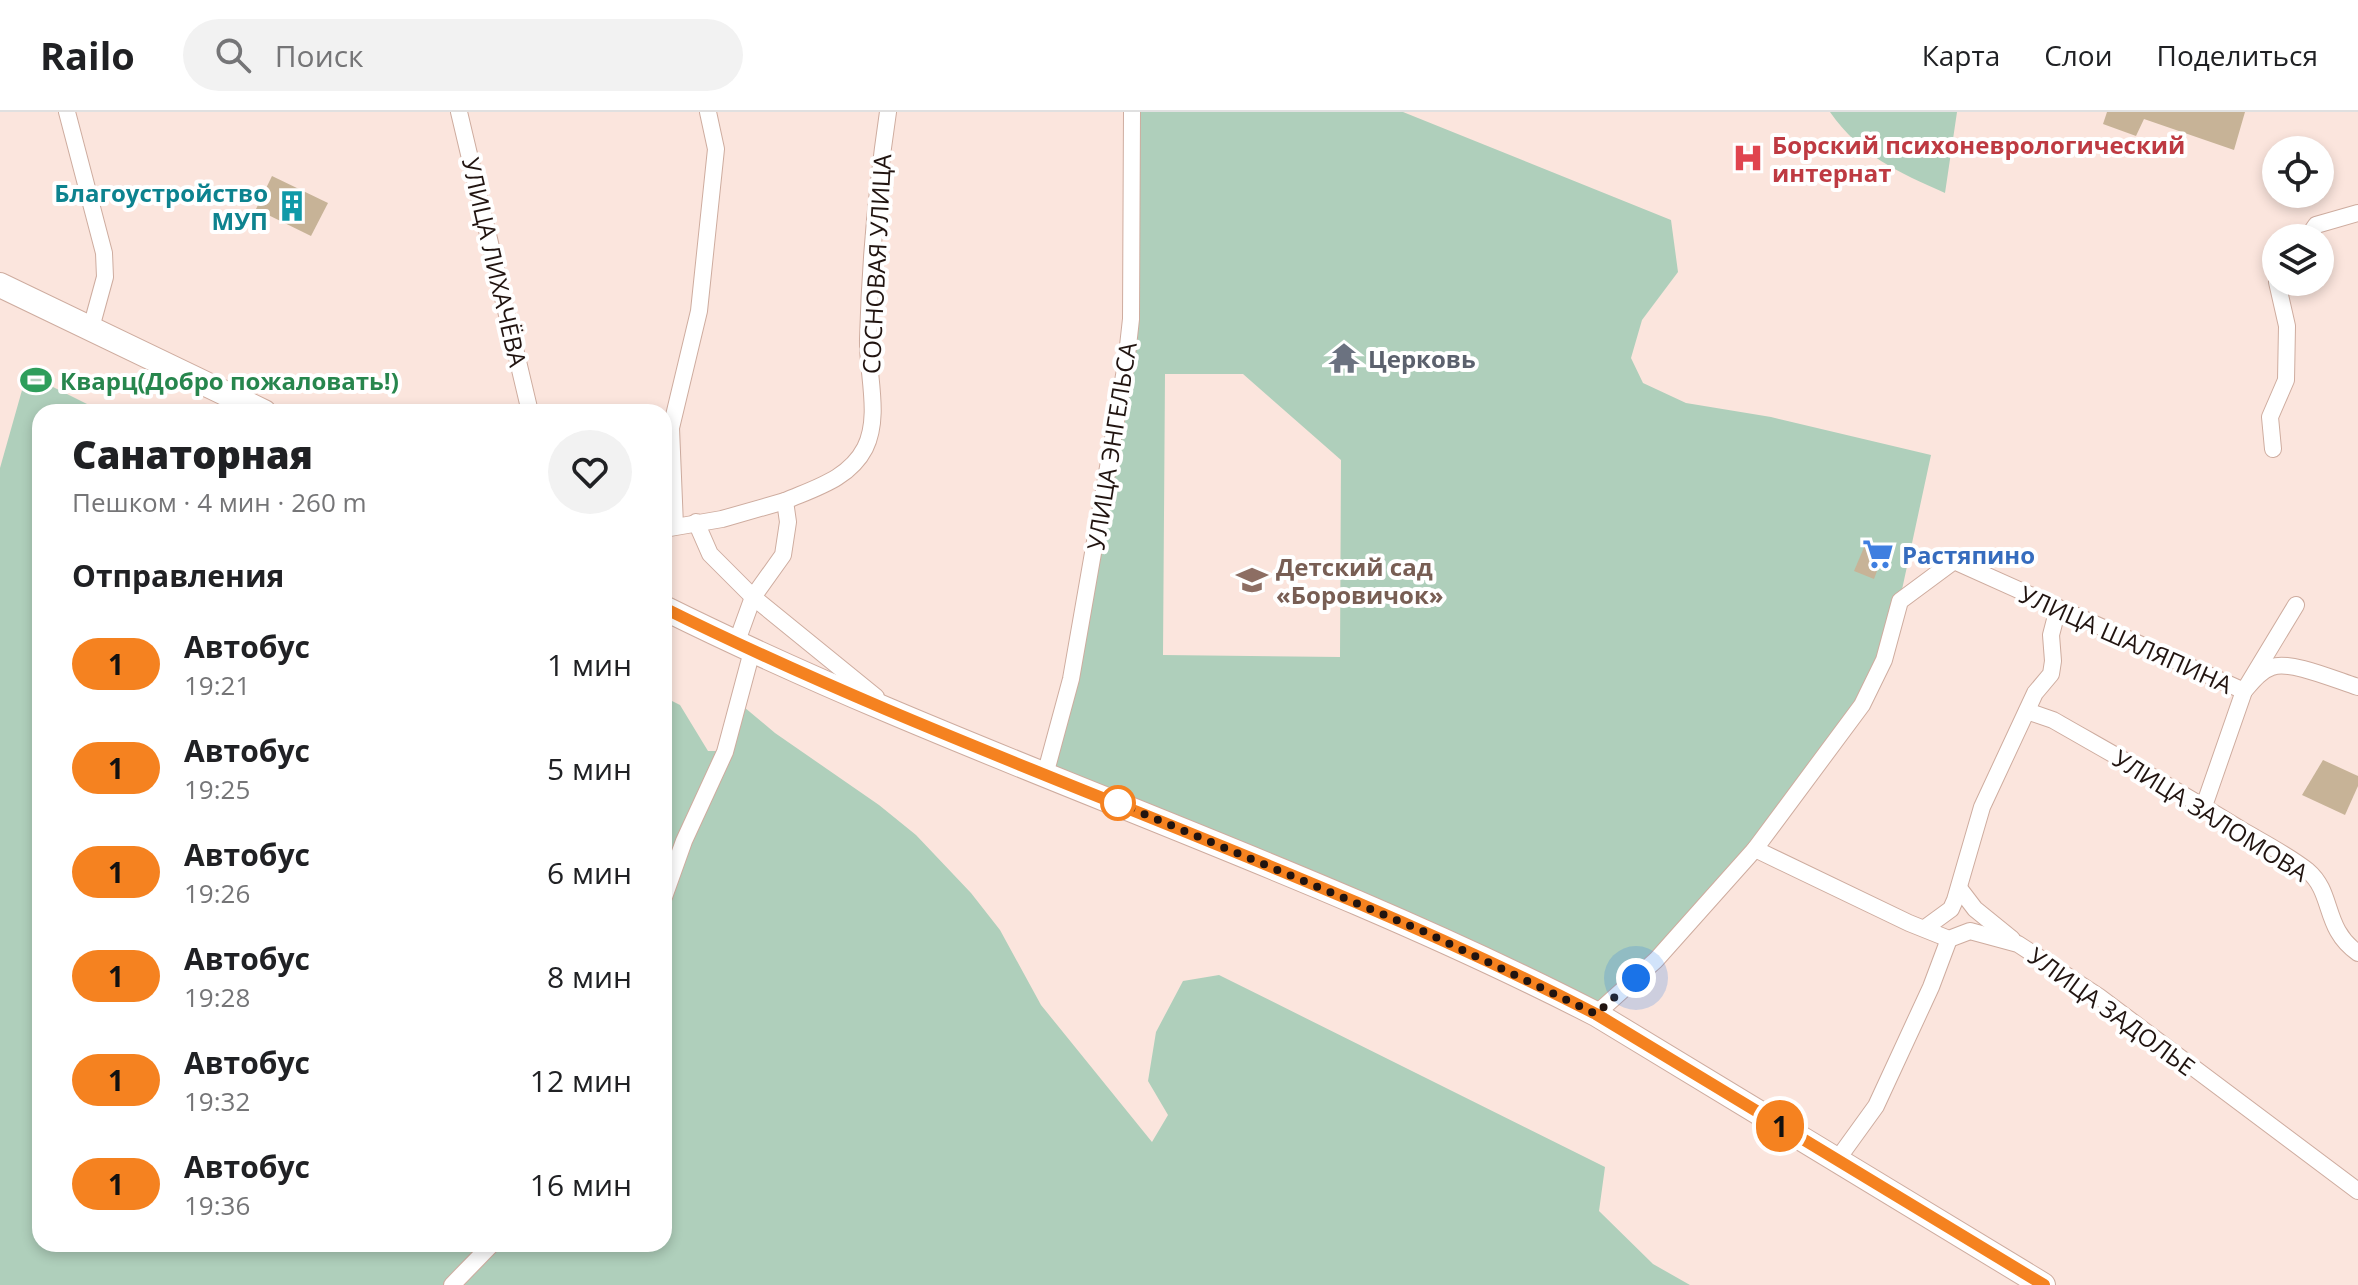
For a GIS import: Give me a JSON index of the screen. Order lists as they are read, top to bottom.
{
  "streets": {
    "street": [
      "УЛИЦА ЛИХАЧЁВА",
      "СОСНОВАЯ УЛИЦА",
      "УЛИЦА ЭНГЕЛЬСА",
      "УЛИЦА ШАЛЯПИНА",
      "УЛИЦА ЗАЛОМОВА",
      "УЛИЦА ЗАДОЛЬЕ"
    ]
  },
  "crossings": [
    ["УЛИЦА ШАЛЯПИНА", "УЛИЦА ЗАДОЛЬЕ"]
  ],
  "places": {
    "hospital": ["Борский психоневрологический интернат"],
    "building": ["Благоустройство МУП"],
    "temple": ["Церковь"],
    "sports": ["Кварц(Добро пожаловать!)"],
    "supermarket": ["Растяпино"],
    "school or university": ["Детский сад «Боровичок»"]
  },
  "lines": ["bus line 1"],
  "page": {
    "header": "Railo",
    "search": "Поиск",
    "nav": ["Карта", "Слои", "Поделиться"],
    "on_map": "1",
    "heading": [
      ["Санаторная", "Пешком · 4 мин · 260 m"],
      "Отправления"
    ],
    "list": [
      {
        "mark": "1",
        "name": "Автобус",
        "note": "19:21",
        "value": "1 мин"
      },
      {
        "mark": "1",
        "name": "Автобус",
        "note": "19:25",
        "value": "5 мин"
      },
      {
        "mark": "1",
        "name": "Автобус",
        "note": "19:26",
        "value": "6 мин"
      },
      {
        "mark": "1",
        "name": "Автобус",
        "note": "19:28",
        "value": "8 мин"
      },
      {
        "mark": "1",
        "name": "Автобус",
        "note": "19:32",
        "value": "12 мин"
      },
      {
        "mark": "1",
        "name": "Автобус",
        "note": "19:36",
        "value": "16 мин"
      }
    ]
  }
}
